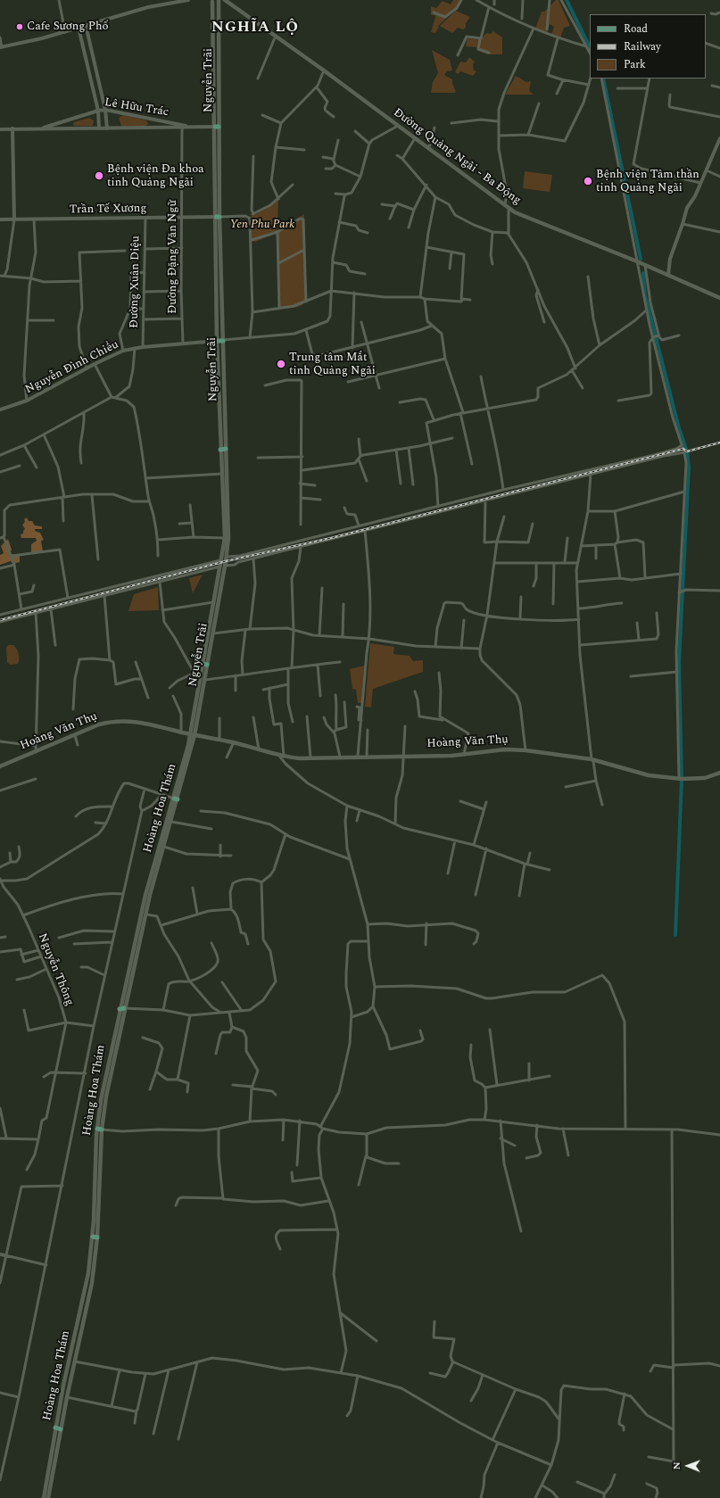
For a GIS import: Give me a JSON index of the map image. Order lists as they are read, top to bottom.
{
  "streets": {
    "main road": [
      "Nguyễn Trãi",
      "Đường Quảng Ngãi - Ba Động",
      "Hoàng Văn Thụ",
      "Hoàng Hoa Thám"
    ],
    "street": [
      "Lê Hữu Trác",
      "Trần Tế Xương",
      "Đường Đặng Văn Ngữ",
      "Đường Xuân Diệu",
      "Nguyễn Đình Chiểu",
      "Nguyễn Thông"
    ]
  },
  "crossings": [
    ["Nguyễn Trãi", "Lê Hữu Trác"],
    ["Nguyễn Trãi", "Trần Tế Xương"],
    ["Nguyễn Trãi", "Nguyễn Đình Chiểu"],
    ["Nguyễn Trãi", "Hoàng Văn Thụ"],
    ["Nguyễn Trãi", "Hoàng Hoa Thám"],
    ["Lê Hữu Trác", "Đường Đặng Văn Ngữ"],
    ["Trần Tế Xương", "Đường Đặng Văn Ngữ"],
    ["Trần Tế Xương", "Đường Xuân Diệu"],
    ["Đường Đặng Văn Ngữ", "Nguyễn Đình Chiểu"],
    ["Đường Xuân Diệu", "Nguyễn Đình Chiểu"],
    ["Hoàng Văn Thụ", "Hoàng Hoa Thám"]
  ],
  "districts": ["NGHĨA LỘ"],
  "parks": ["Yen Phu Park"],
  "places": [
    "Cafe Sương Phố",
    "Bệnh viện Đa khoa tỉnh Quảng Ngãi",
    "Bệnh viện Tâm thần tỉnh Quảng Ngãi",
    "Trung tâm Mắt tỉnh Quảng Ngãi"
  ],
  "legend": ["Road", "Railway", "Park"],
  "north": "left"
}
